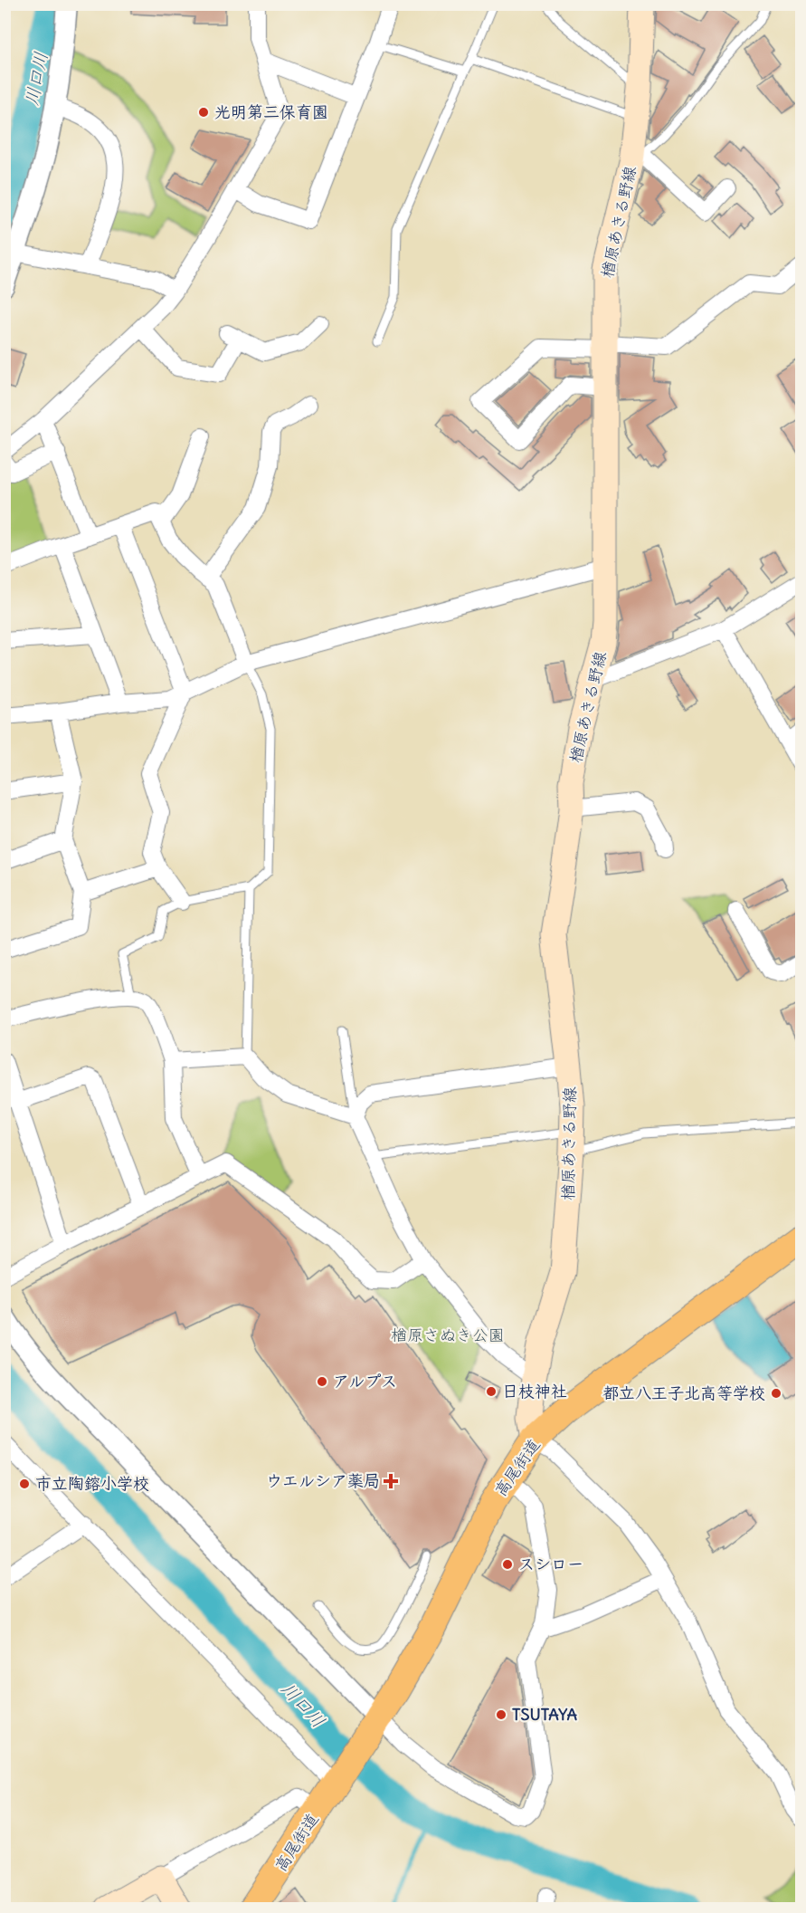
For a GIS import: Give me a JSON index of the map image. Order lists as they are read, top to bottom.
{
  "streets": {
    "main road": ["楢原あきる野線", "高尾街道"]
  },
  "crossings": [
    ["楢原あきる野線", "高尾街道"]
  ],
  "water": ["川口川"],
  "parks": ["楢原さぬき公園"],
  "places": {
    "other": [
      "光明第三保育園",
      "アルプス",
      "日枝神社",
      "都立八王子北高等学校",
      "市立陶鎔小学校",
      "スシロー",
      "TSUTAYA"
    ],
    "health": ["ウエルシア薬局"]
  }
}
